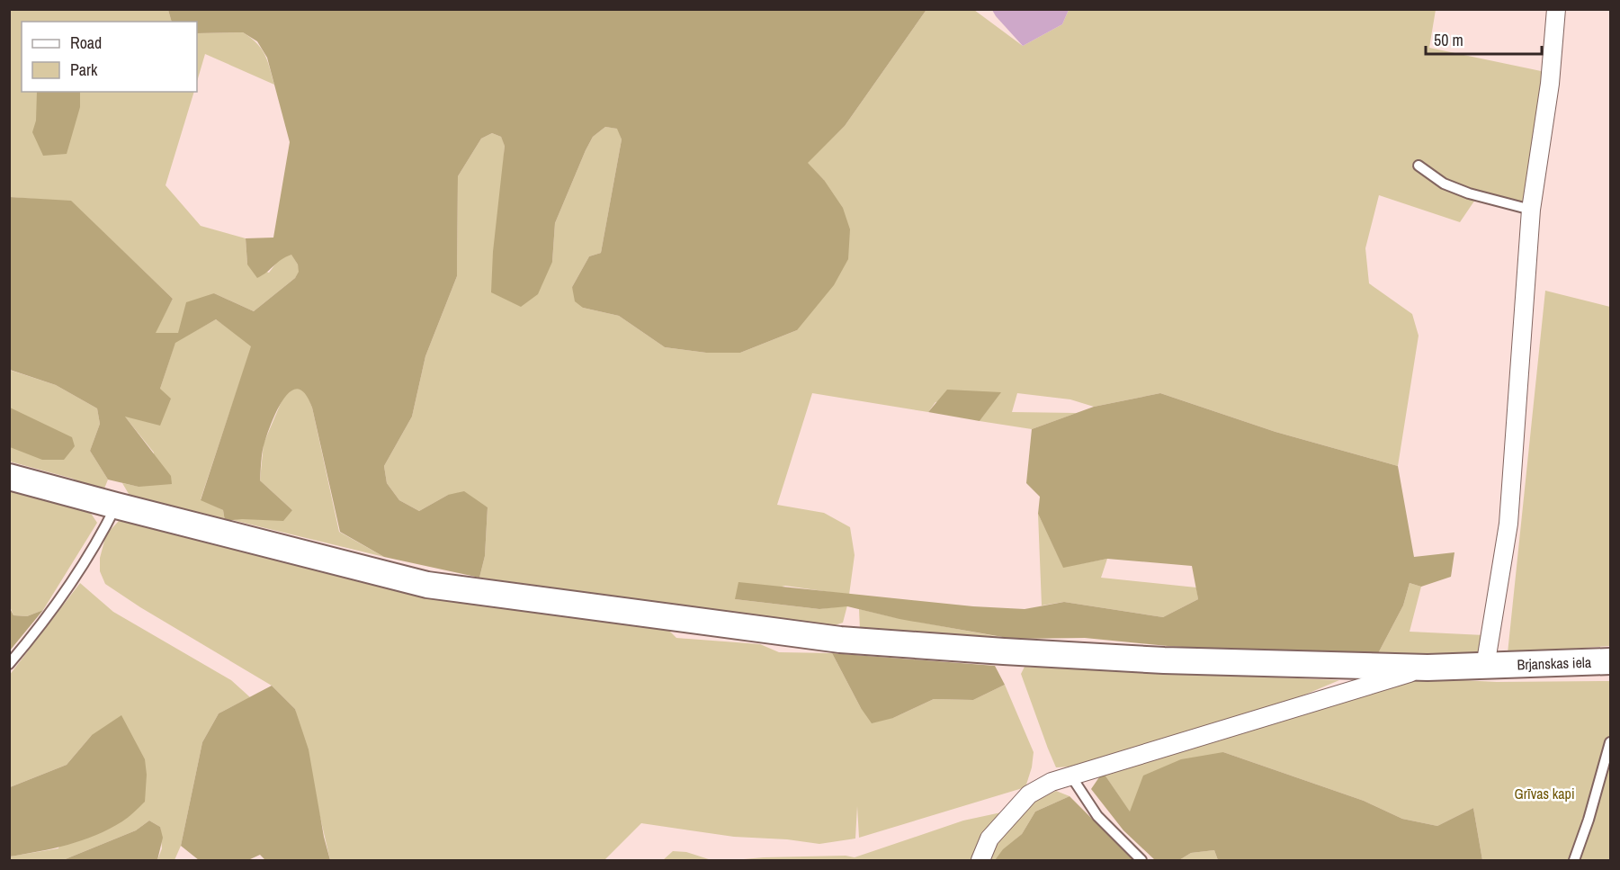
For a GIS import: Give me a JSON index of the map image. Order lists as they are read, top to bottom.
{
  "streets": {
    "main road": ["Brjanskas iela"]
  },
  "parks": ["Grīvas kapi"],
  "legend": ["Road", "Park"],
  "scale_bar": "50 m"
}
